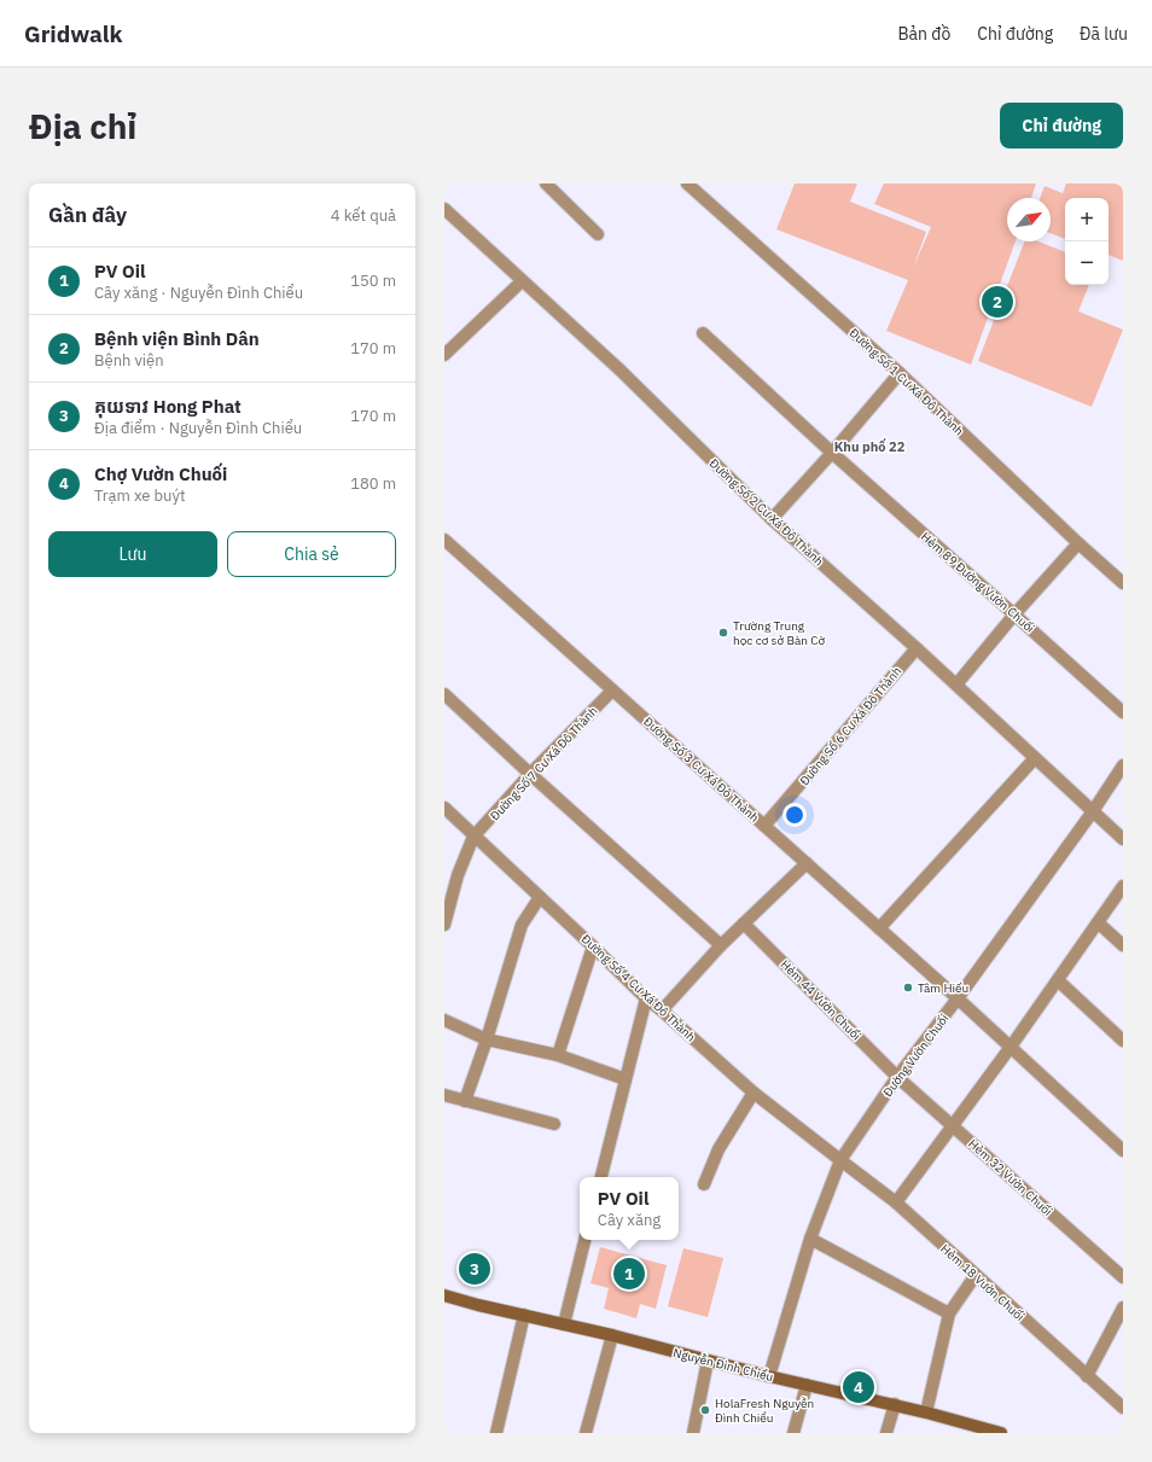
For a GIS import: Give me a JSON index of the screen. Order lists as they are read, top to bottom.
{
  "streets": {
    "main road": ["Nguyễn Đình Chiểu"],
    "street": [
      "Ðường Số 1 Cư Xá Đô Thành",
      "Ðường Số 2 Cư Xá Đô Thành",
      "Hẻm 89 Đường Vườn Chuối",
      "Đường Số 6 Cư Xá Đô Thành",
      "Đường Số 7 Cư Xá Đô Thành",
      "Ðường Số 3 Cư Xá Đô Thành",
      "Ðường Số 4 Cư Xá Đô Thành",
      "Hẻm 44 Vườn Chuối",
      "Đường Vườn Chuối",
      "Hẻm 32 Vườn Chuối",
      "Hẻm 18 Vườn Chuối"
    ]
  },
  "crossings": [
    ["Ðường Số 2 Cư Xá Đô Thành", "Đường Số 6 Cư Xá Đô Thành"],
    ["Ðường Số 2 Cư Xá Đô Thành", "Đường Vườn Chuối"],
    ["Đường Số 6 Cư Xá Đô Thành", "Ðường Số 3 Cư Xá Đô Thành"],
    ["Đường Số 7 Cư Xá Đô Thành", "Ðường Số 3 Cư Xá Đô Thành"],
    ["Đường Số 7 Cư Xá Đô Thành", "Ðường Số 4 Cư Xá Đô Thành"],
    ["Ðường Số 3 Cư Xá Đô Thành", "Đường Vườn Chuối"],
    ["Ðường Số 4 Cư Xá Đô Thành", "Đường Vườn Chuối"],
    ["Ðường Số 4 Cư Xá Đô Thành", "Hẻm 18 Vườn Chuối"],
    ["Hẻm 44 Vườn Chuối", "Đường Vườn Chuối"],
    ["Hẻm 44 Vườn Chuối", "Hẻm 32 Vườn Chuối"],
    ["Đường Vườn Chuối", "Hẻm 32 Vườn Chuối"],
    ["Đường Vườn Chuối", "Hẻm 18 Vườn Chuối"],
    ["Đường Vườn Chuối", "Nguyễn Đình Chiểu"]
  ],
  "districts": ["Khu phố 22"],
  "places": ["Trường Trung học cơ sở Bàn Cờ", "Tâm Hiếu", "HolaFresh Nguyễn Đình Chiểu"],
  "north": "top right",
  "page": {
    "header": "Gridwalk",
    "nav": ["Bản đồ", "Chỉ đường", "Đã lưu"],
    "buttons": [
      "Chỉ đường",
      ["Lưu", "Chia sẻ"]
    ],
    "title": "Địa chỉ",
    "heading": ["Gần đây", "4 kết quả"],
    "map_buttons": ["+", "−"],
    "list": [
      {
        "mark": "1",
        "name": "PV Oil",
        "note": "Cây xăng · Nguyễn Đình Chiểu",
        "value": "150 m"
      },
      {
        "mark": "2",
        "name": "Bệnh viện Bình Dân",
        "note": "Bệnh viện",
        "value": "170 m"
      },
      {
        "mark": "3",
        "name": "គុយទាវ Hong Phat",
        "note": "Địa điểm · Nguyễn Đình Chiểu",
        "value": "170 m"
      },
      {
        "mark": "4",
        "name": "Chợ Vườn Chuối",
        "note": "Trạm xe buýt",
        "value": "180 m"
      }
    ],
    "pins": [
      "2",
      "3",
      "1",
      "4"
    ],
    "popup": ["PV Oil", "Cây xăng"]
  }
}
